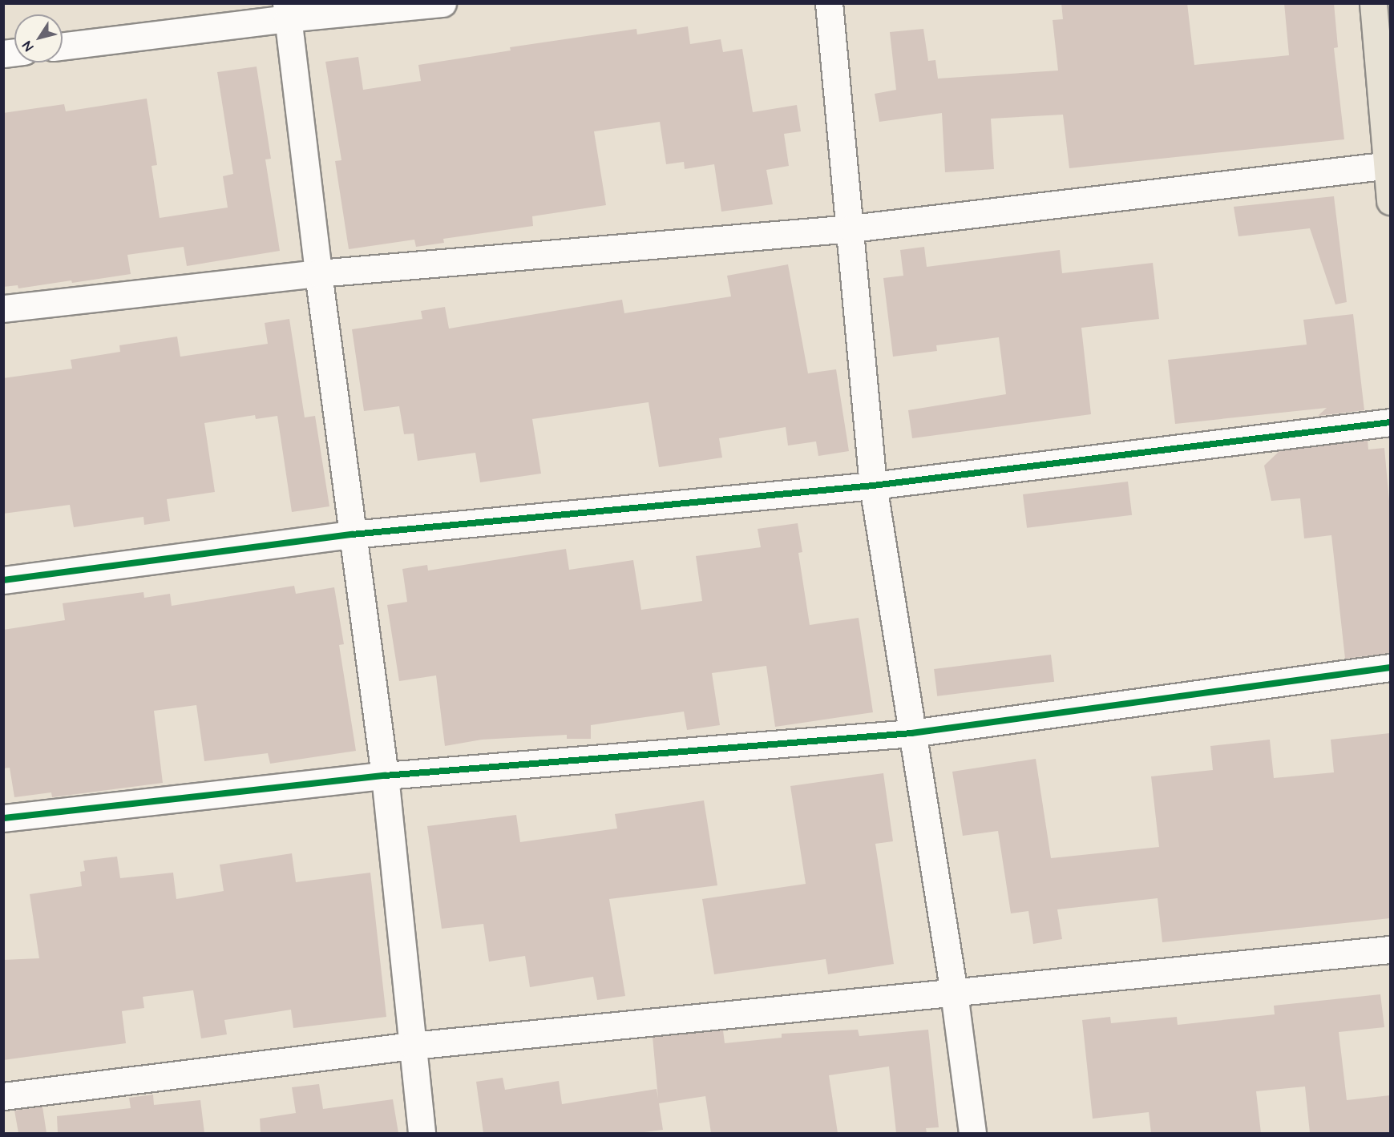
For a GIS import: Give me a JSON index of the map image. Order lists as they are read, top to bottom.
{
  "north": "bottom left"
}
